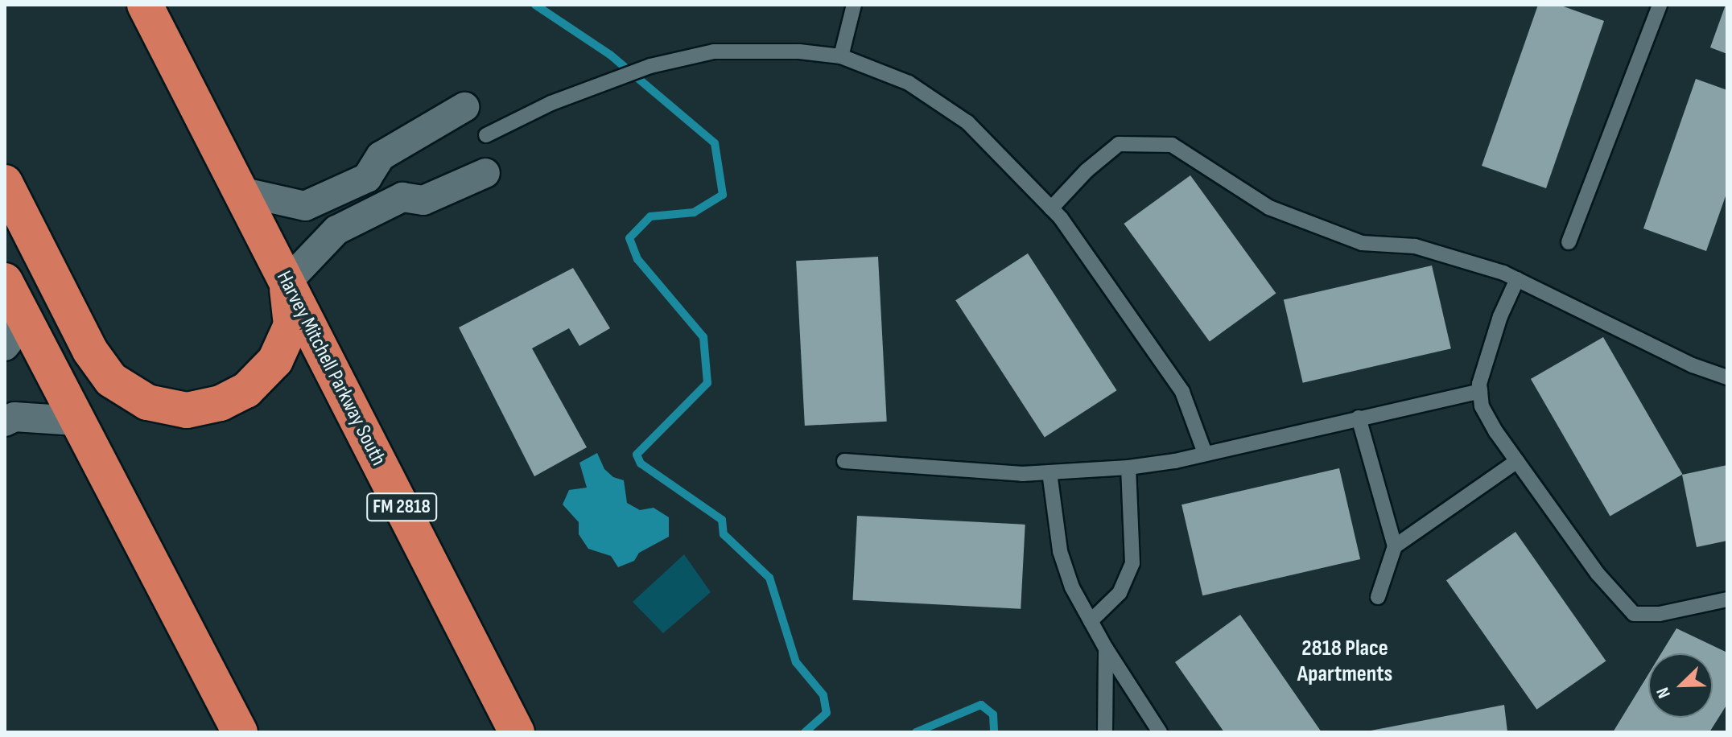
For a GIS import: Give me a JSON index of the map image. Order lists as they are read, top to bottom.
{
  "streets": {
    "highway": ["Harvey Mitchell Parkway South", "FM 2818"]
  },
  "districts": ["2818 Place Apartments"],
  "north": "bottom left"
}
